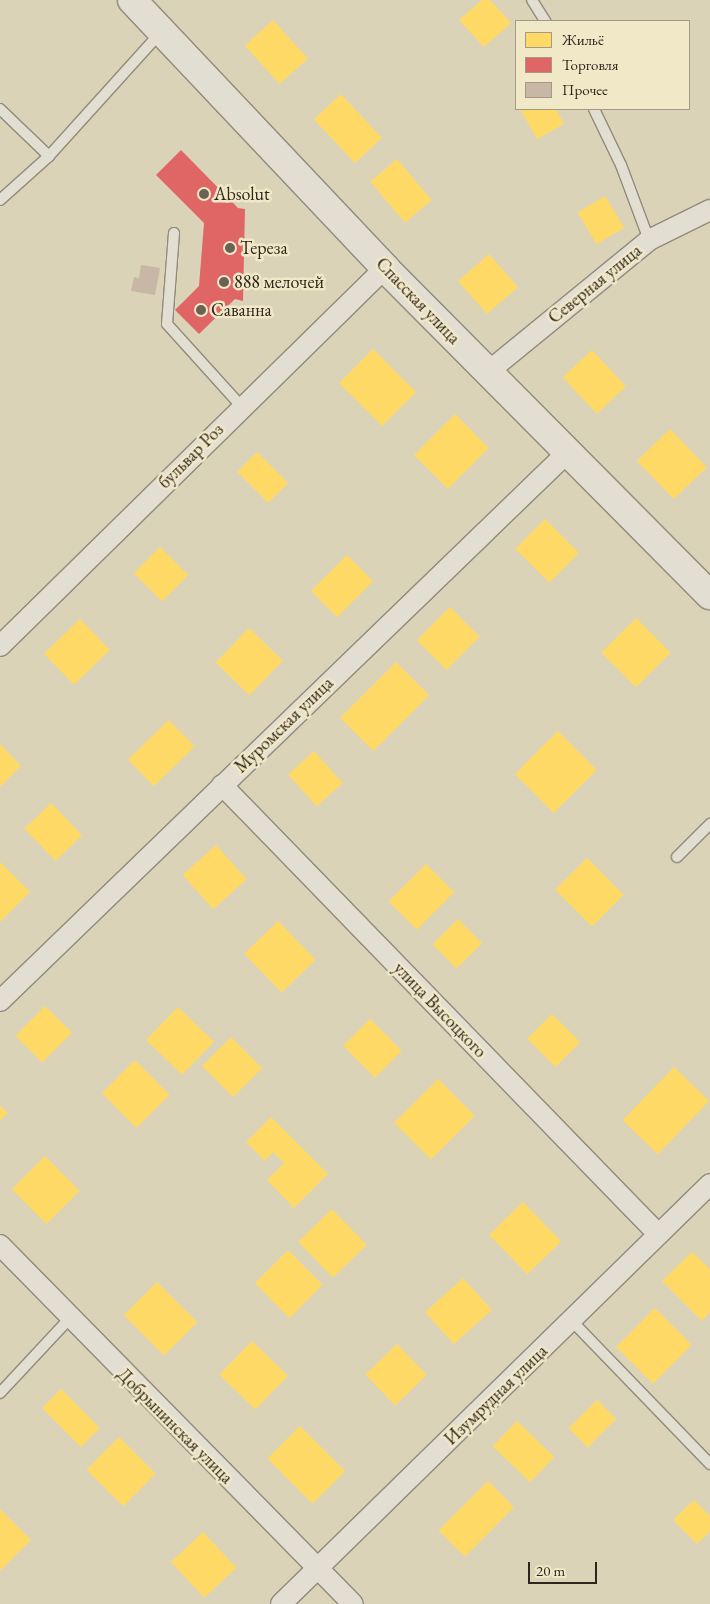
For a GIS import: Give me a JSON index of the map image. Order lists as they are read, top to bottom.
{
  "streets": {
    "street": [
      "Северная улица",
      "Спасская улица",
      "бульвар Роз",
      "Муромская улица",
      "улица Высоцкого",
      "Изумрудная улица",
      "Добрынинская улица"
    ]
  },
  "crossings": [
    ["Северная улица", "Спасская улица"],
    ["Спасская улица", "бульвар Роз"],
    ["Спасская улица", "Муромская улица"],
    ["Муромская улица", "улица Высоцкого"],
    ["улица Высоцкого", "Изумрудная улица"],
    ["Изумрудная улица", "Добрынинская улица"]
  ],
  "places": [
    "Absolut",
    "Тереза",
    "888 мелочей",
    "Саванна"
  ],
  "legend": ["Жильё", "Торговля", "Прочее"],
  "scale_bar": "20 m"
}
